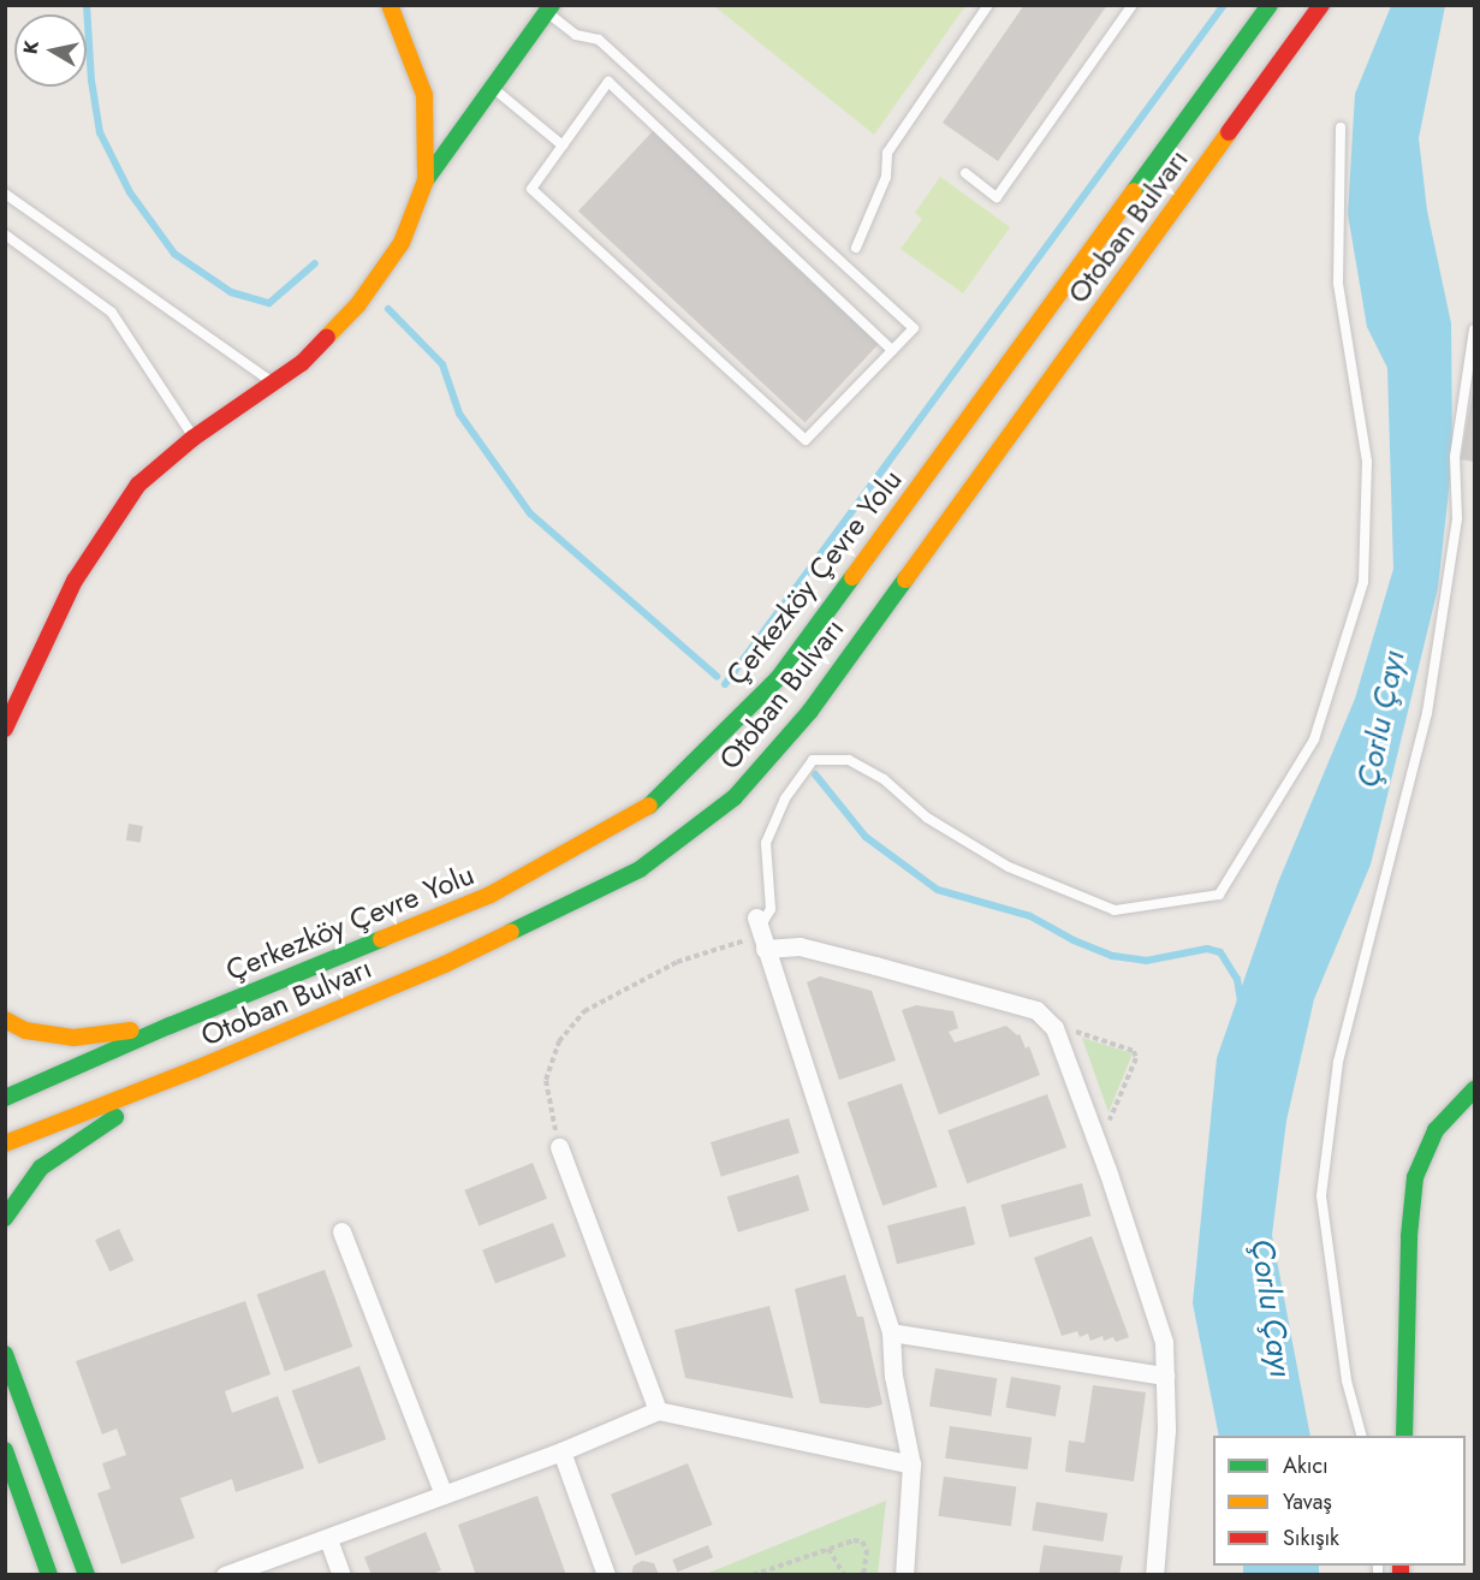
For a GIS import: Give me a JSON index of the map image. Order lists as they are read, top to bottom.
{
  "streets": {
    "main road": ["Otoban Bulvarı", "Çerkezköy Çevre Yolu"]
  },
  "water": ["Çorlu Çayı"],
  "legend": ["Akıcı", "Yavaş", "Sıkışık"],
  "north": "left"
}
